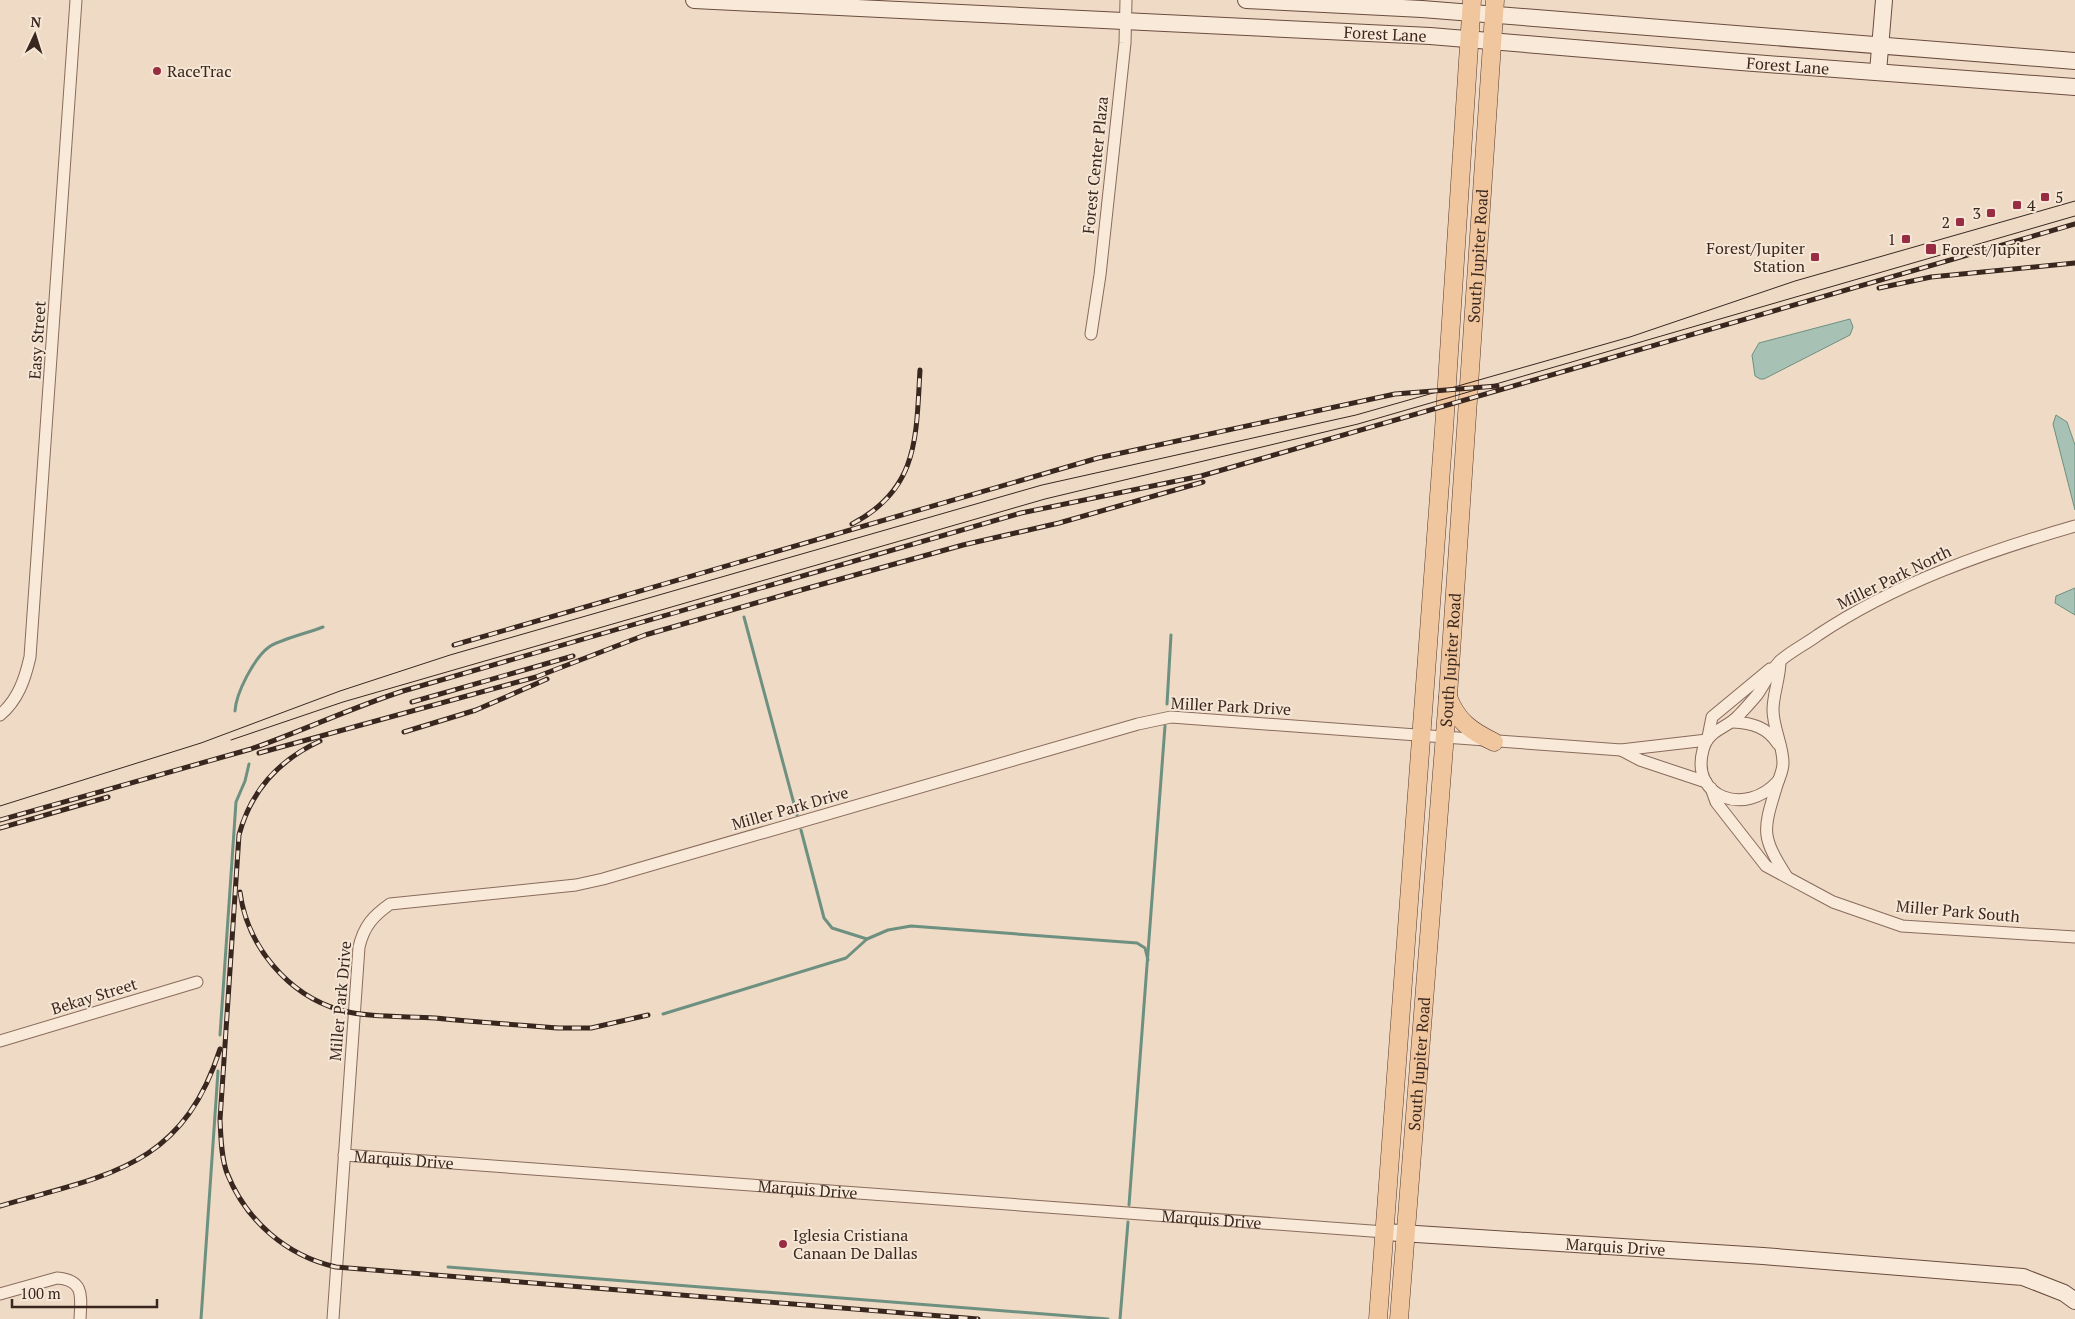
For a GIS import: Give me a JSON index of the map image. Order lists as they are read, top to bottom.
{
  "streets": {
    "main road": ["Forest Lane", "South Jupiter Road", "Marquis Drive"],
    "street": [
      "Forest Center Plaza",
      "Easy Street",
      "Miller Park North",
      "Miller Park Drive",
      "Miller Park South",
      "Bekay Street"
    ]
  },
  "crossings": [
    ["Forest Lane", "Forest Center Plaza"],
    ["Forest Lane", "South Jupiter Road"],
    ["South Jupiter Road", "Miller Park Drive"],
    ["South Jupiter Road", "Marquis Drive"],
    ["Miller Park North", "Miller Park South"],
    ["Miller Park Drive", "Marquis Drive"]
  ],
  "places": {
    "other": ["RaceTrac", "Iglesia Cristiana Canaan De Dallas"],
    "transit": [
      "5",
      "4",
      "3",
      "2",
      "1",
      "Forest/Jupiter",
      "Forest/Jupiter Station"
    ]
  },
  "scale_bar": "100 m",
  "north": "top"
}
